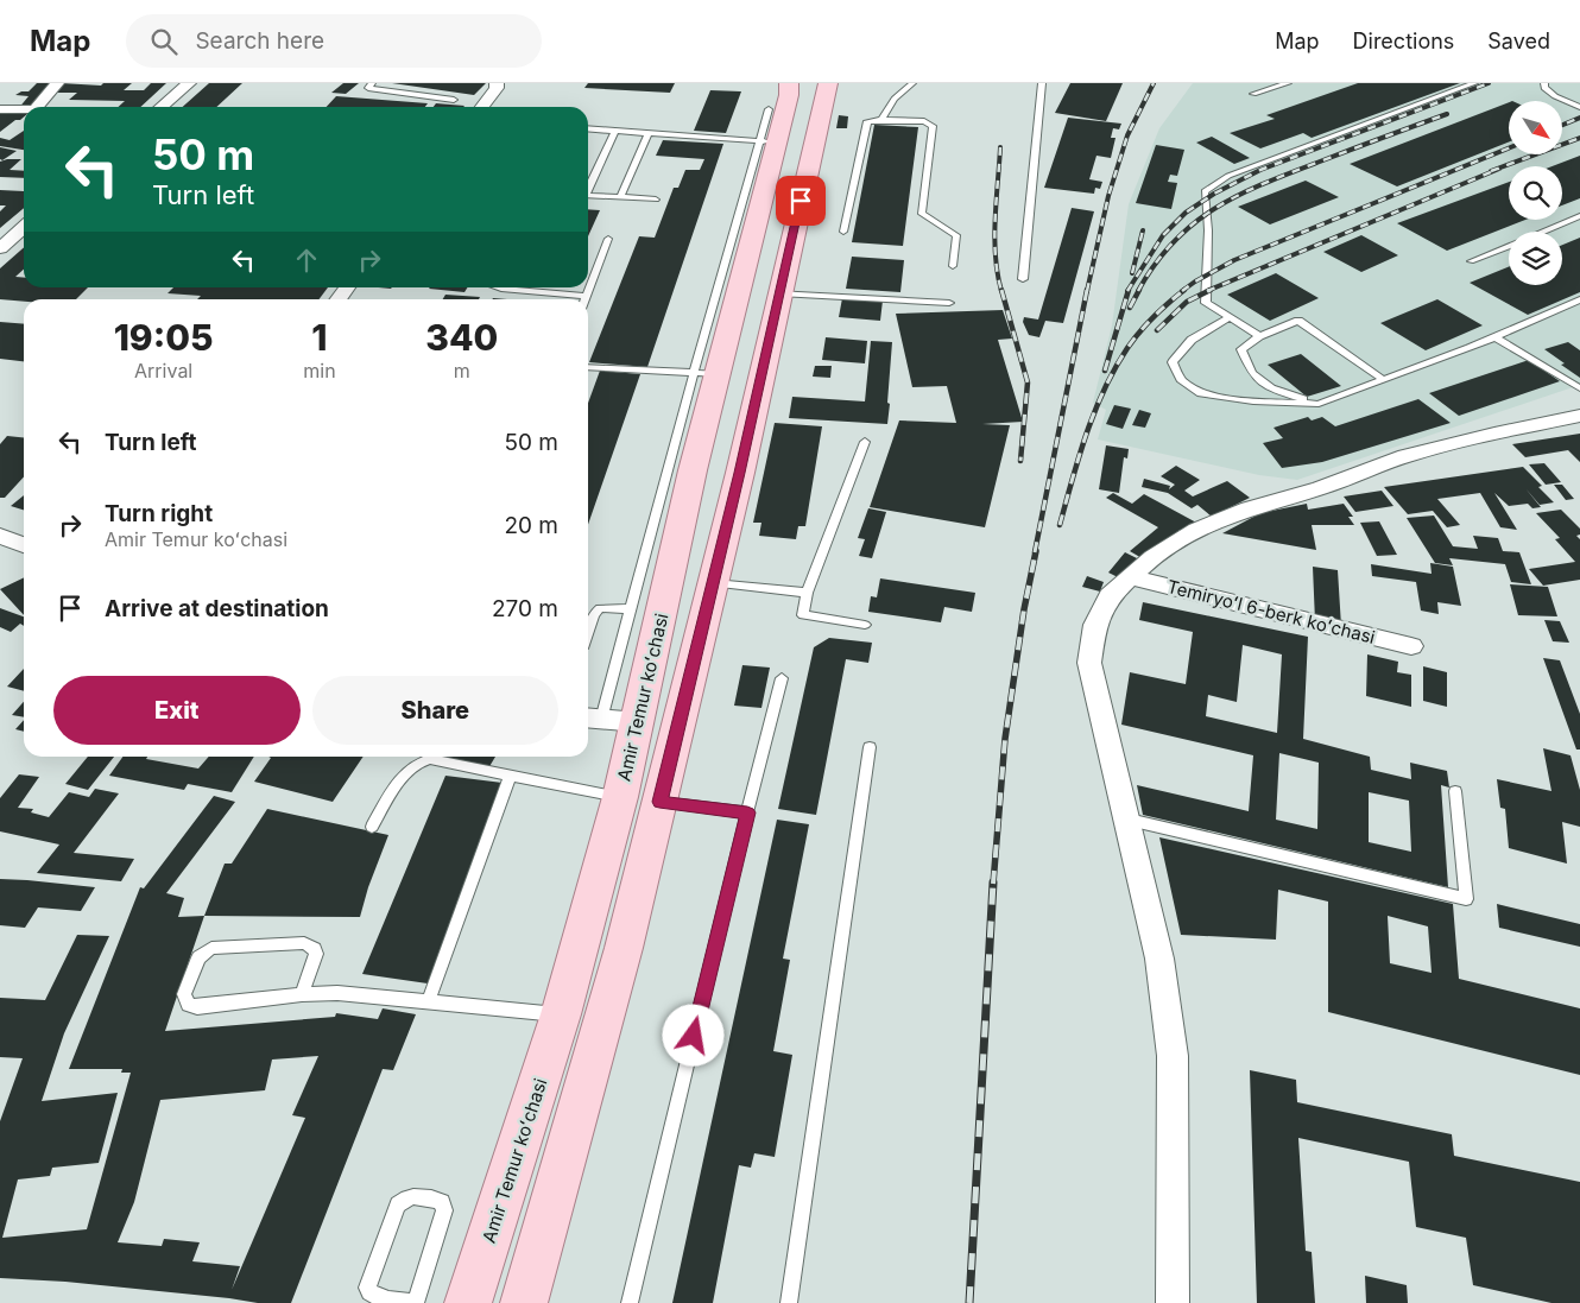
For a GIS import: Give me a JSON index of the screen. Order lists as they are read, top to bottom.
{
  "streets": {
    "main road": ["Amir Temur koʻchasi"],
    "street": ["Temiryoʻl 6-berk koʻchasi"]
  },
  "north": "bottom right",
  "page": {
    "header": "Map",
    "search": "Search here",
    "nav": ["Map", "Directions", "Saved"],
    "turn": ["50 m", "Turn left"],
    "eta": [
      "19:05",
      "Arrival",
      "1",
      "min",
      "340",
      "m"
    ],
    "list": [
      {
        "name": "Turn left",
        "value": "50 m"
      },
      {
        "name": "Turn right",
        "note": "Amir Temur koʻchasi",
        "value": "20 m"
      },
      {
        "name": "Arrive at destination",
        "value": "270 m"
      }
    ],
    "buttons": ["Exit", "Share"]
  }
}
